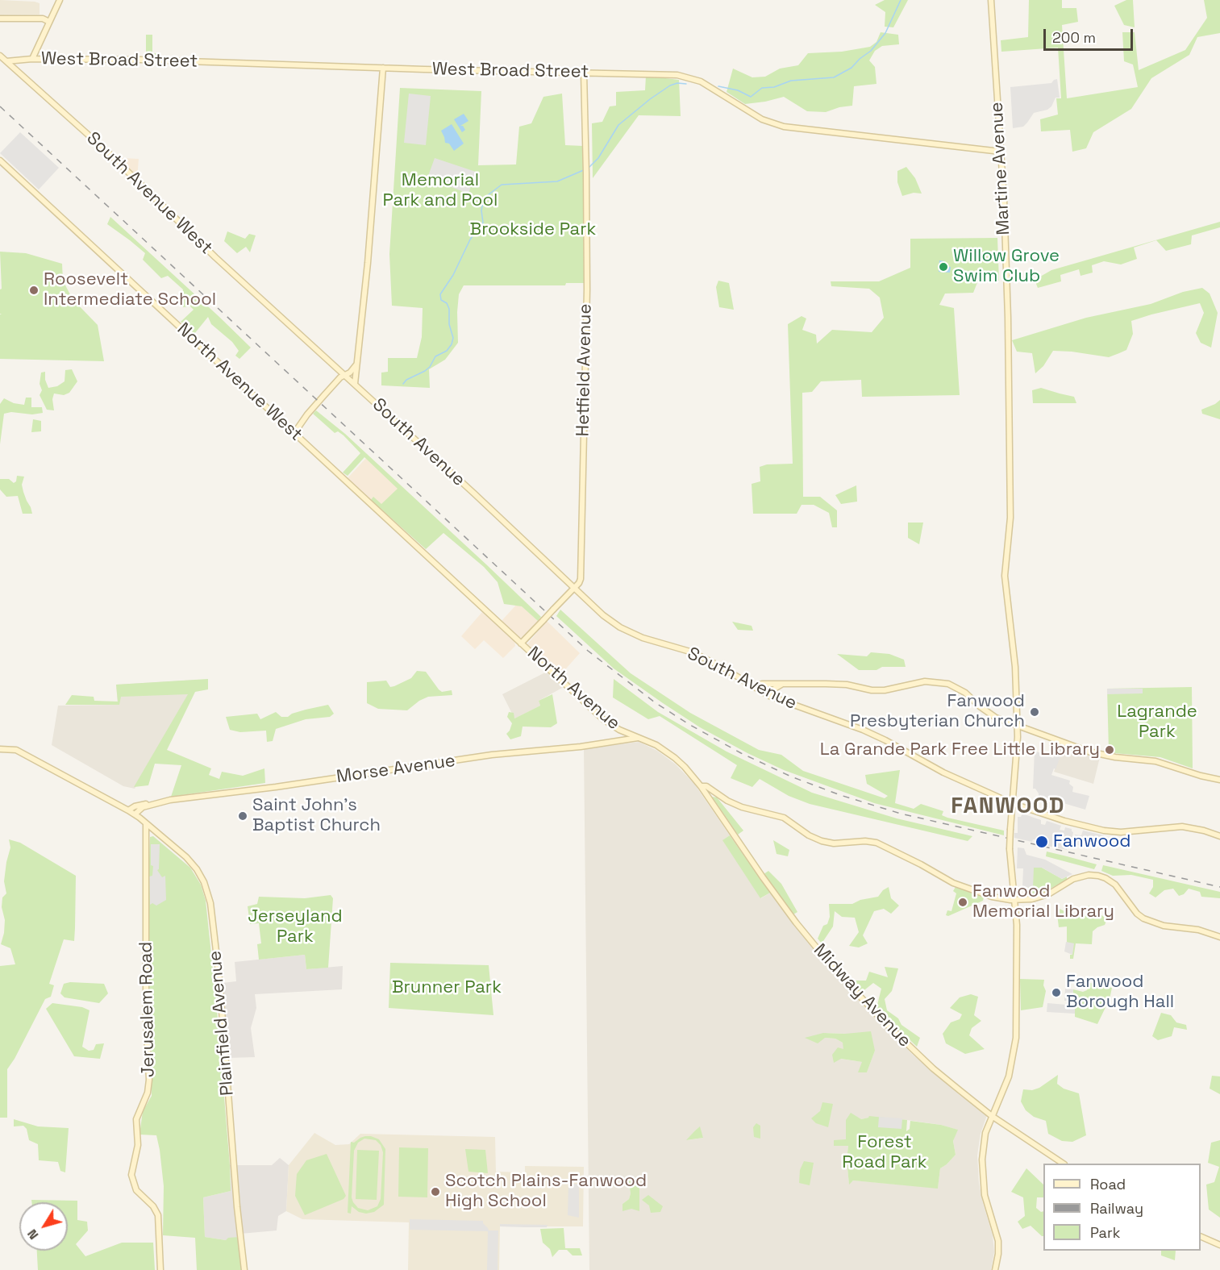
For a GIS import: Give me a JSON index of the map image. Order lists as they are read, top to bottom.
{
  "streets": {
    "street": [
      "West Broad Street",
      "Martine Avenue",
      "South Avenue West",
      "Hetfield Avenue",
      "North Avenue West",
      "South Avenue",
      "North Avenue",
      "Morse Avenue",
      "Midway Avenue",
      "Jerusalem Road",
      "Plainfield Avenue"
    ]
  },
  "crossings": [
    ["West Broad Street", "Martine Avenue"],
    ["West Broad Street", "South Avenue West"],
    ["West Broad Street", "Hetfield Avenue"],
    ["Martine Avenue", "South Avenue"],
    ["Martine Avenue", "North Avenue"],
    ["Martine Avenue", "Midway Avenue"],
    ["South Avenue West", "South Avenue"],
    ["Hetfield Avenue", "South Avenue"],
    ["Hetfield Avenue", "North Avenue"],
    ["North Avenue West", "North Avenue"],
    ["North Avenue", "Morse Avenue"],
    ["North Avenue", "Midway Avenue"],
    ["Morse Avenue", "Plainfield Avenue"],
    ["Jerusalem Road", "Plainfield Avenue"]
  ],
  "districts": ["FANWOOD"],
  "parks": [
    "Memorial Park and Pool",
    "Brookside Park",
    "Lagrande Park",
    "Jerseyland Park",
    "Brunner Park",
    "Forest Road Park"
  ],
  "places": [
    "Willow Grove Swim Club",
    "Roosevelt Intermediate School",
    "Fanwood Presbyterian Church",
    "La Grande Park Free Little Library",
    "Saint John's Baptist Church",
    "Fanwood",
    "Fanwood Memorial Library",
    "Fanwood Borough Hall",
    "Scotch Plains-Fanwood High School"
  ],
  "legend": ["Road", "Railway", "Park"],
  "scale_bar": "200 m",
  "north": "bottom left"
}
